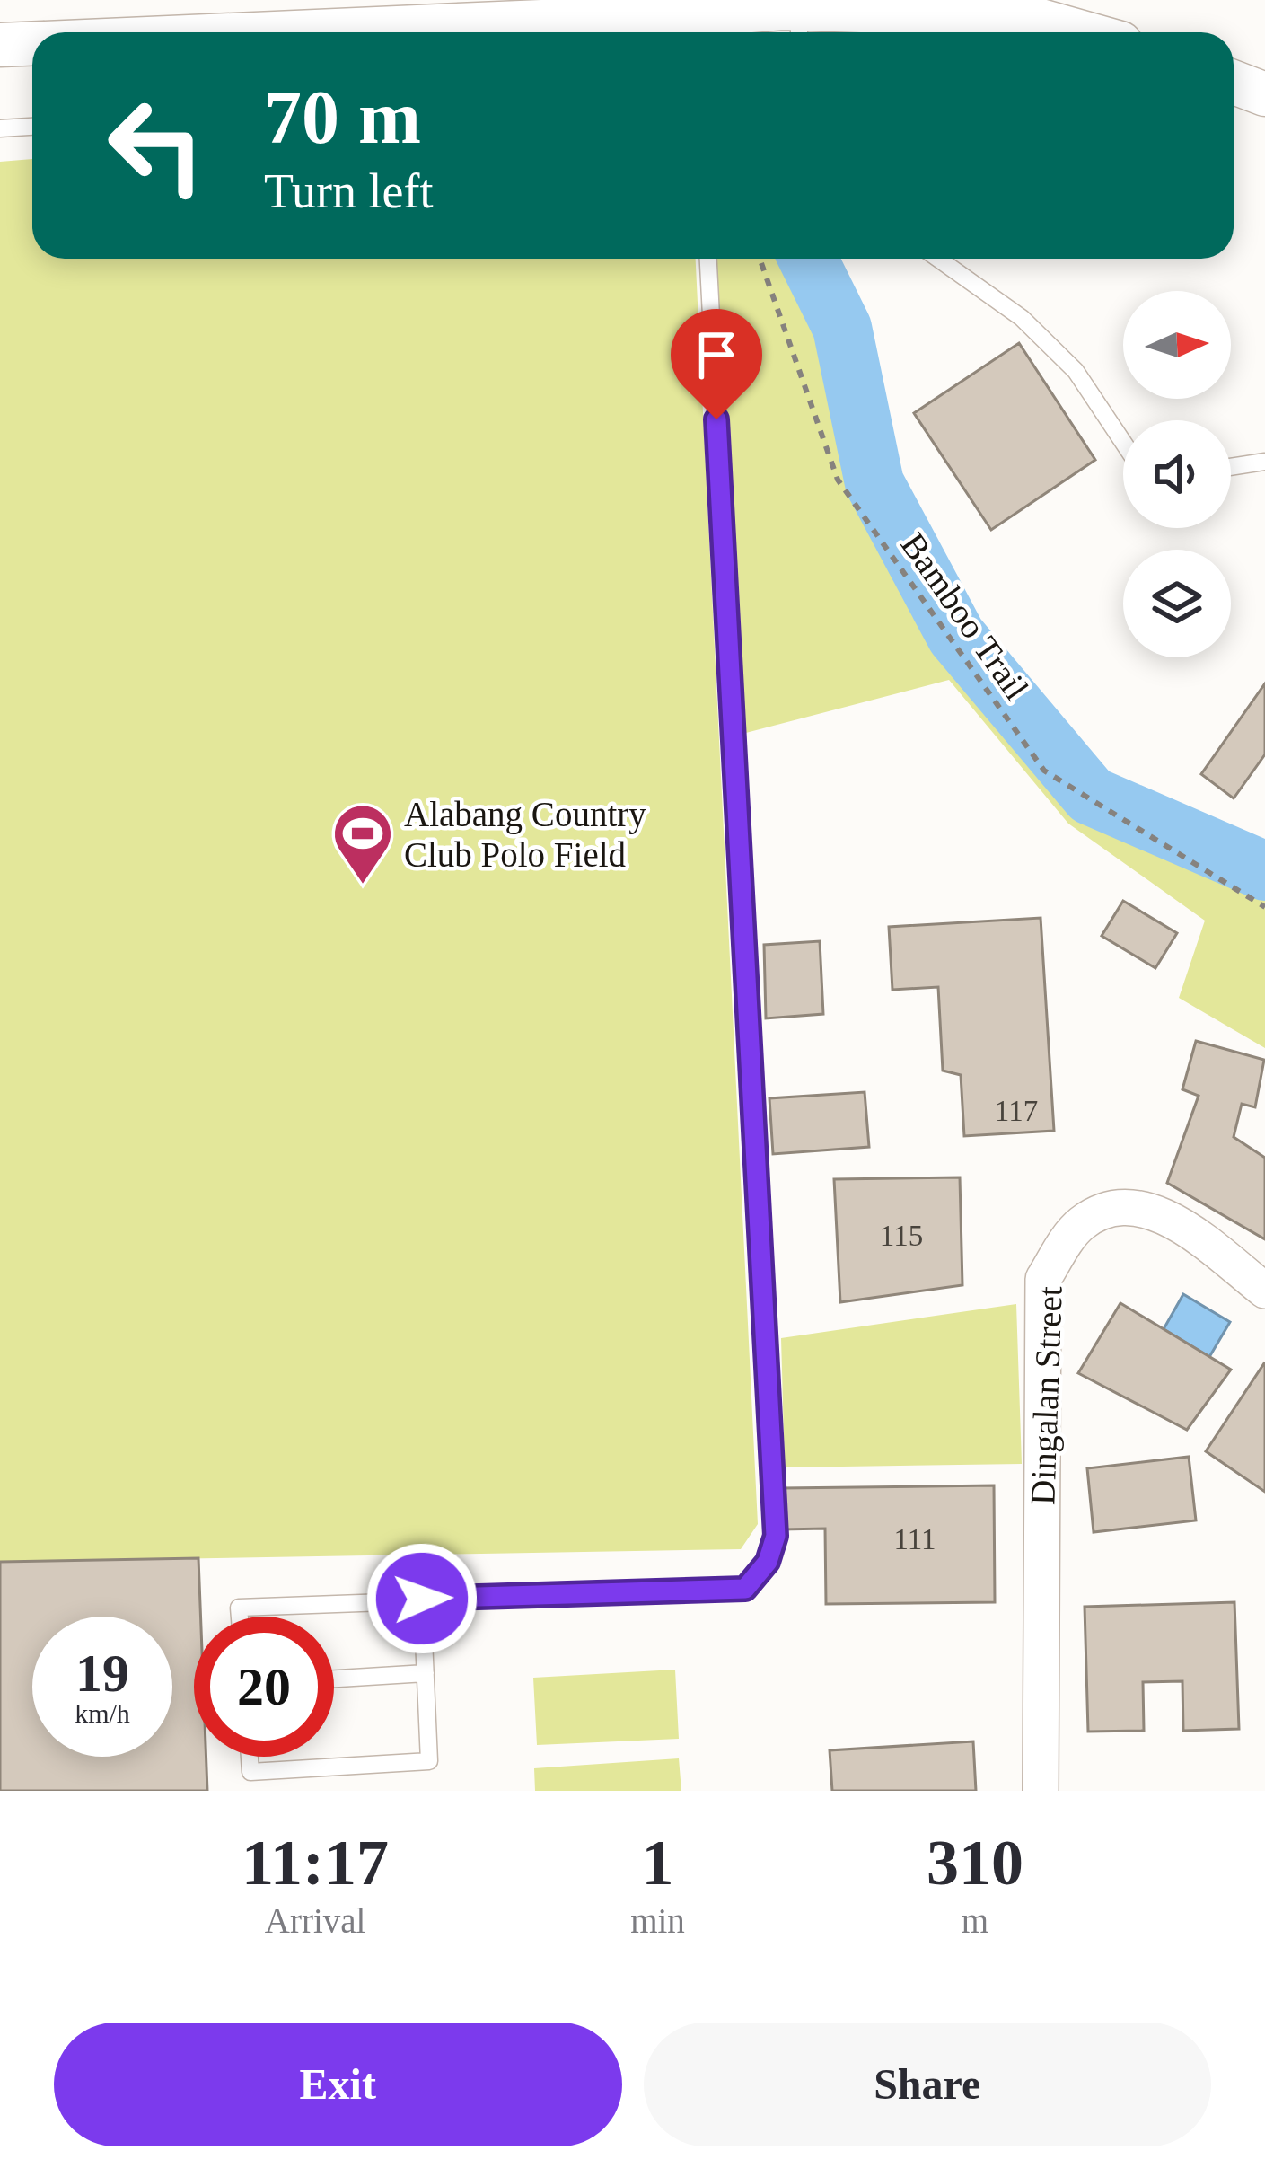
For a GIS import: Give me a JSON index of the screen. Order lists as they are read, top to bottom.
{
  "streets": {
    "street": ["Dingalan Street"],
    "path": ["Bamboo Trail"]
  },
  "places": {
    "sports": ["Alabang Country Club Polo Field"]
  },
  "house_numbers": ["117", "115", "111"],
  "north": "right",
  "page": {
    "turn": ["70 m", "Turn left"],
    "speed": "19 km/h",
    "limit": "20",
    "eta": [
      "11:17",
      "Arrival",
      "1",
      "min",
      "310",
      "m"
    ],
    "buttons": ["Exit", "Share"]
  }
}
